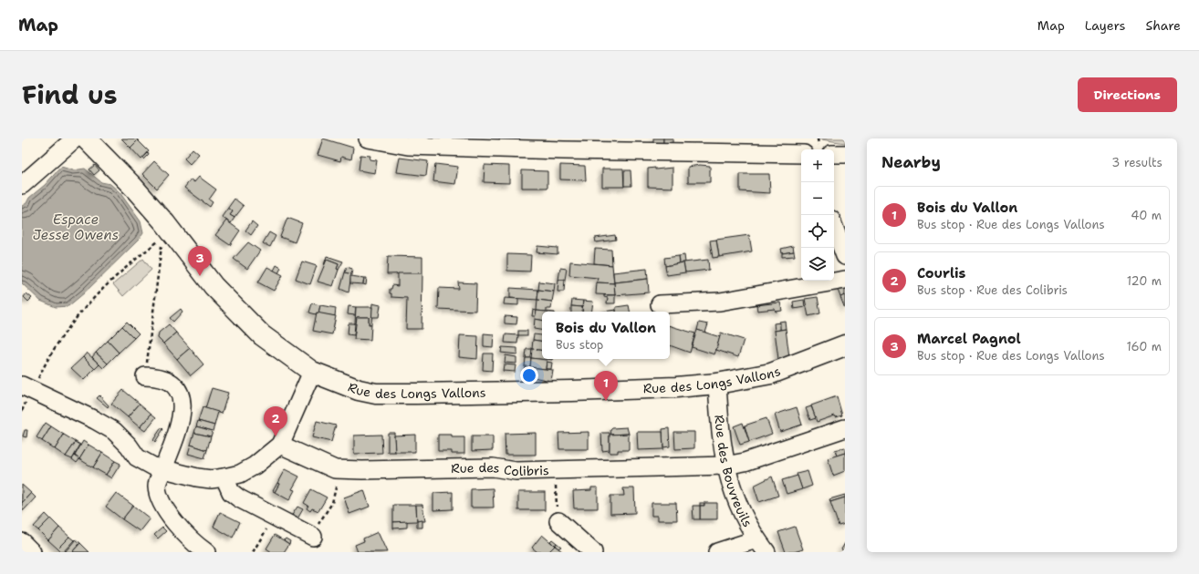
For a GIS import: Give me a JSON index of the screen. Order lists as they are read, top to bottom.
{
  "streets": {
    "street": ["Rue des Longs Vallons", "Rue des Colibris", "Rue des Bouvreuils"]
  },
  "crossings": [
    ["Rue des Longs Vallons", "Rue des Bouvreuils"],
    ["Rue des Colibris", "Rue des Bouvreuils"]
  ],
  "water": ["Espace Jesse Owens"],
  "page": {
    "header": "Map",
    "nav": ["Map", "Layers", "Share"],
    "title": "Find us",
    "buttons": "Directions",
    "heading": ["Nearby", "3 results"],
    "map_buttons": ["+", "−"],
    "list": [
      {
        "mark": "1",
        "name": "Bois du Vallon",
        "note": "Bus stop · Rue des Longs Vallons",
        "value": "40 m"
      },
      {
        "mark": "2",
        "name": "Courlis",
        "note": "Bus stop · Rue des Colibris",
        "value": "120 m"
      },
      {
        "mark": "3",
        "name": "Marcel Pagnol",
        "note": "Bus stop · Rue des Longs Vallons",
        "value": "160 m"
      }
    ],
    "pins": ["3", "1", "2"],
    "popup": ["Bois du Vallon", "Bus stop"]
  }
}
